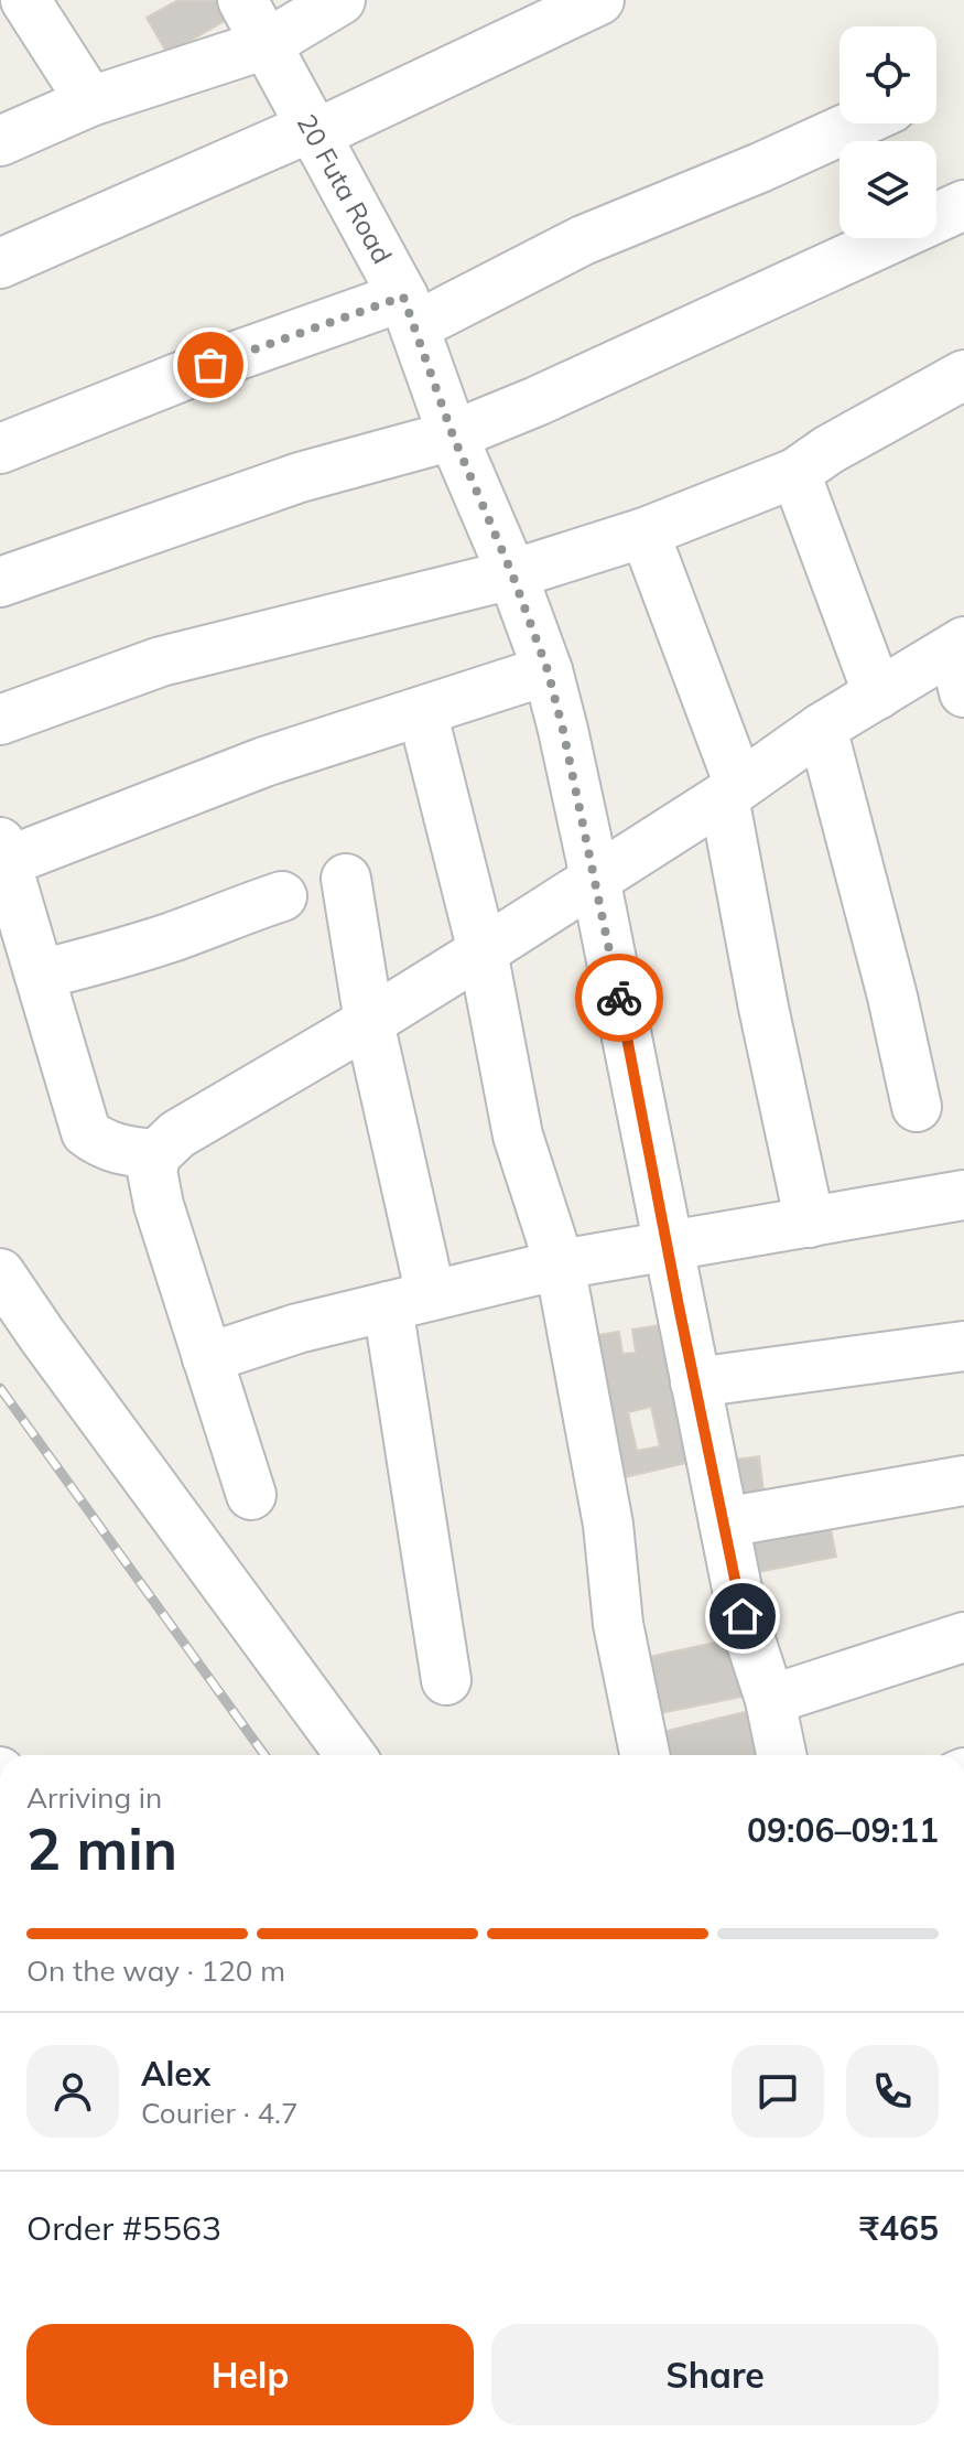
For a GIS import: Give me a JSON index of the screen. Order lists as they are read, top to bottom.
{
  "streets": {
    "street": ["20 Futa Road"]
  },
  "page": {
    "heading": ["2 min", "Arriving in", "09:06–09:11"],
    "panel": [
      "Alex",
      "Courier · 4.7",
      "Order #5563",
      "₹465"
    ],
    "bar": "On the way · 120 m",
    "buttons": ["Help", "Share"]
  }
}
